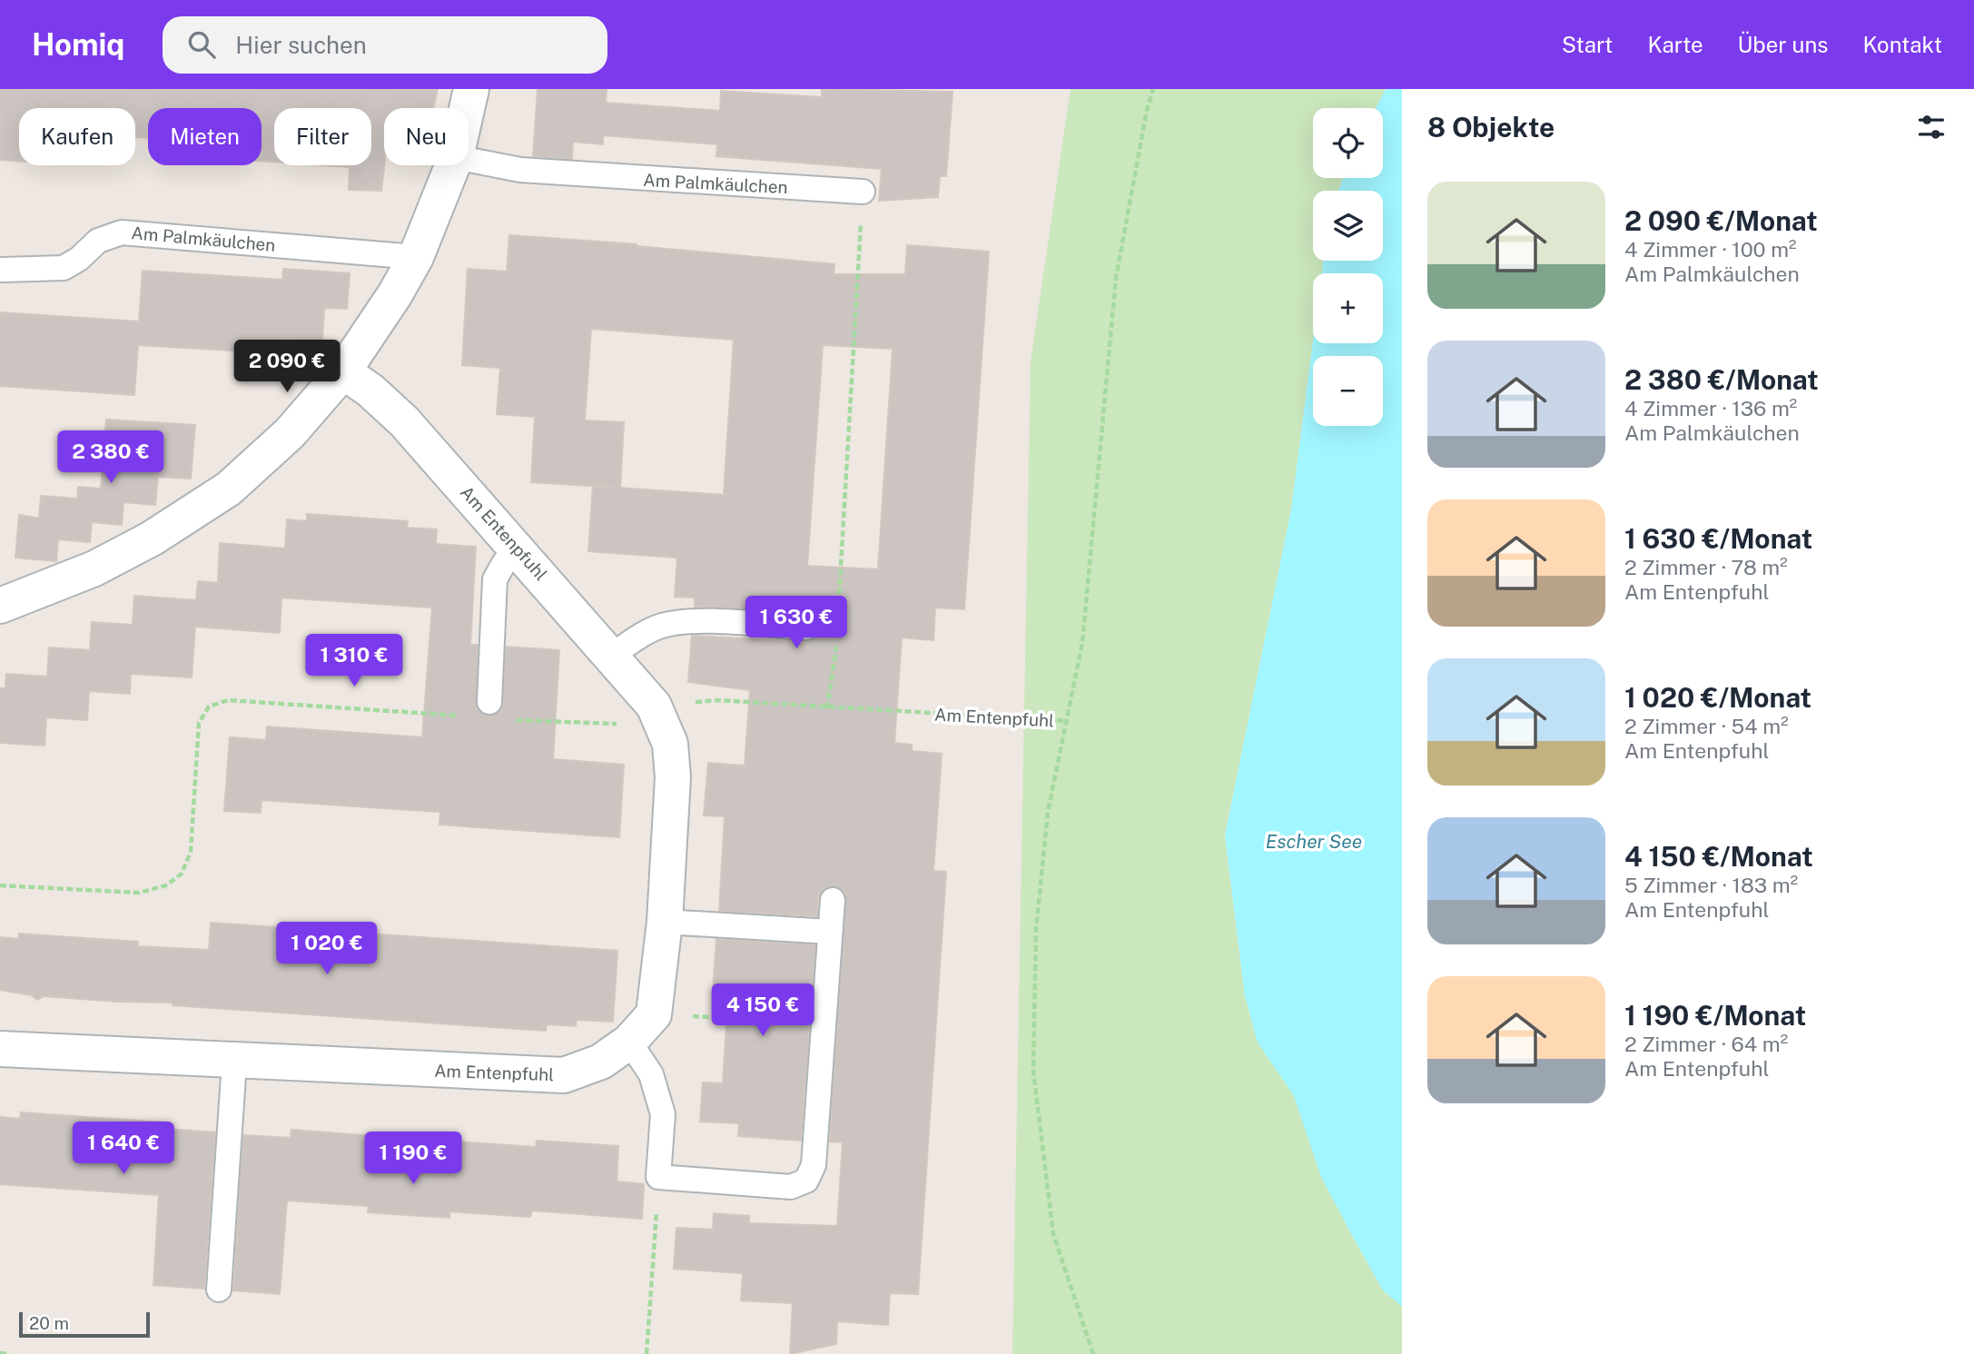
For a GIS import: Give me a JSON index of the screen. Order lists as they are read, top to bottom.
{
  "streets": {
    "street": ["Am Entenpfuhl"],
    "lane": ["Am Palmkäulchen"]
  },
  "water": ["Escher See"],
  "scale_bar": "20 m",
  "page": {
    "header": "Homiq",
    "search": "Hier suchen",
    "nav": [
      "Start",
      "Karte",
      "Über uns",
      "Kontakt"
    ],
    "heading": "8 Objekte",
    "map_buttons": ["+", "−"],
    "chip": [
      "Kaufen",
      "Mieten",
      "Filter",
      "Neu"
    ],
    "list": [
      {
        "name": "2 090 €/Monat",
        "note": "4 Zimmer · 100 m² · Am Palmkäulchen"
      },
      {
        "name": "2 380 €/Monat",
        "note": "4 Zimmer · 136 m² · Am Palmkäulchen"
      },
      {
        "name": "1 630 €/Monat",
        "note": "2 Zimmer · 78 m² · Am Entenpfuhl"
      },
      {
        "name": "1 020 €/Monat",
        "note": "2 Zimmer · 54 m² · Am Entenpfuhl"
      },
      {
        "name": "4 150 €/Monat",
        "note": "5 Zimmer · 183 m² · Am Entenpfuhl"
      },
      {
        "name": "1 190 €/Monat",
        "note": "2 Zimmer · 64 m² · Am Entenpfuhl"
      }
    ],
    "price": [
      "2 090 €",
      "2 380 €",
      "1 630 €",
      "1 310 €",
      "1 020 €",
      "4 150 €",
      "1 640 €",
      "1 190 €"
    ],
    "scale": "20 m"
  }
}
